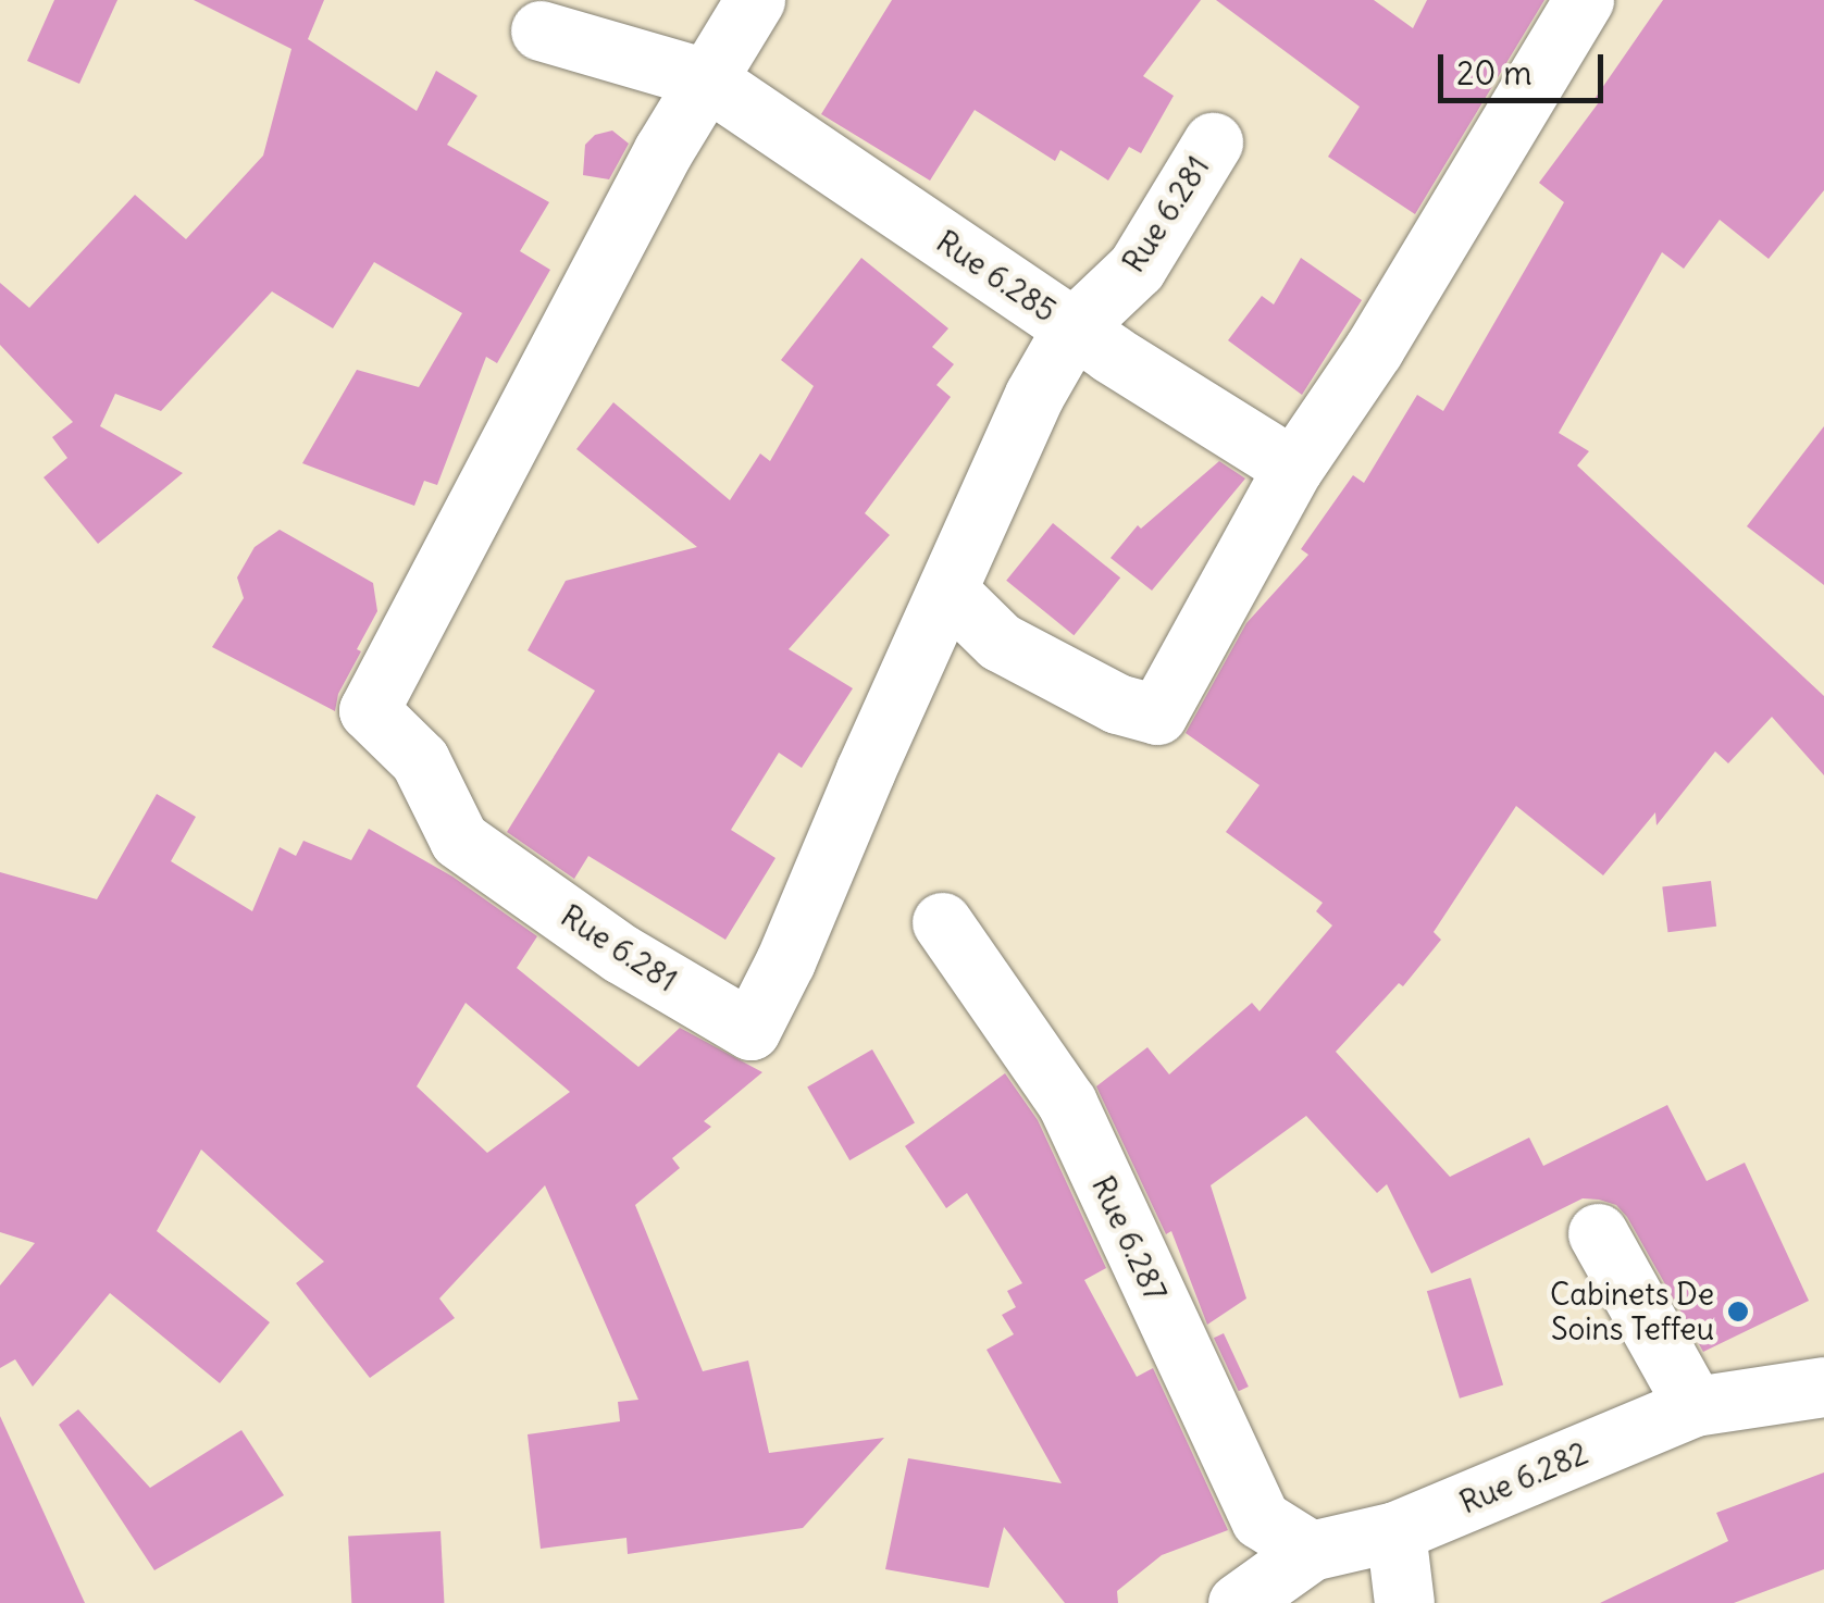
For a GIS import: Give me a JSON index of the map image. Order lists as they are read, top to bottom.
{
  "streets": {
    "street": [
      "Rue 6.281",
      "Rue 6.285",
      "Rue 6.287",
      "Rue 6.282"
    ]
  },
  "crossings": [
    ["Rue 6.281", "Rue 6.285"],
    ["Rue 6.287", "Rue 6.282"]
  ],
  "places": ["Cabinets De Soins Teffeu"],
  "scale_bar": "20 m"
}
